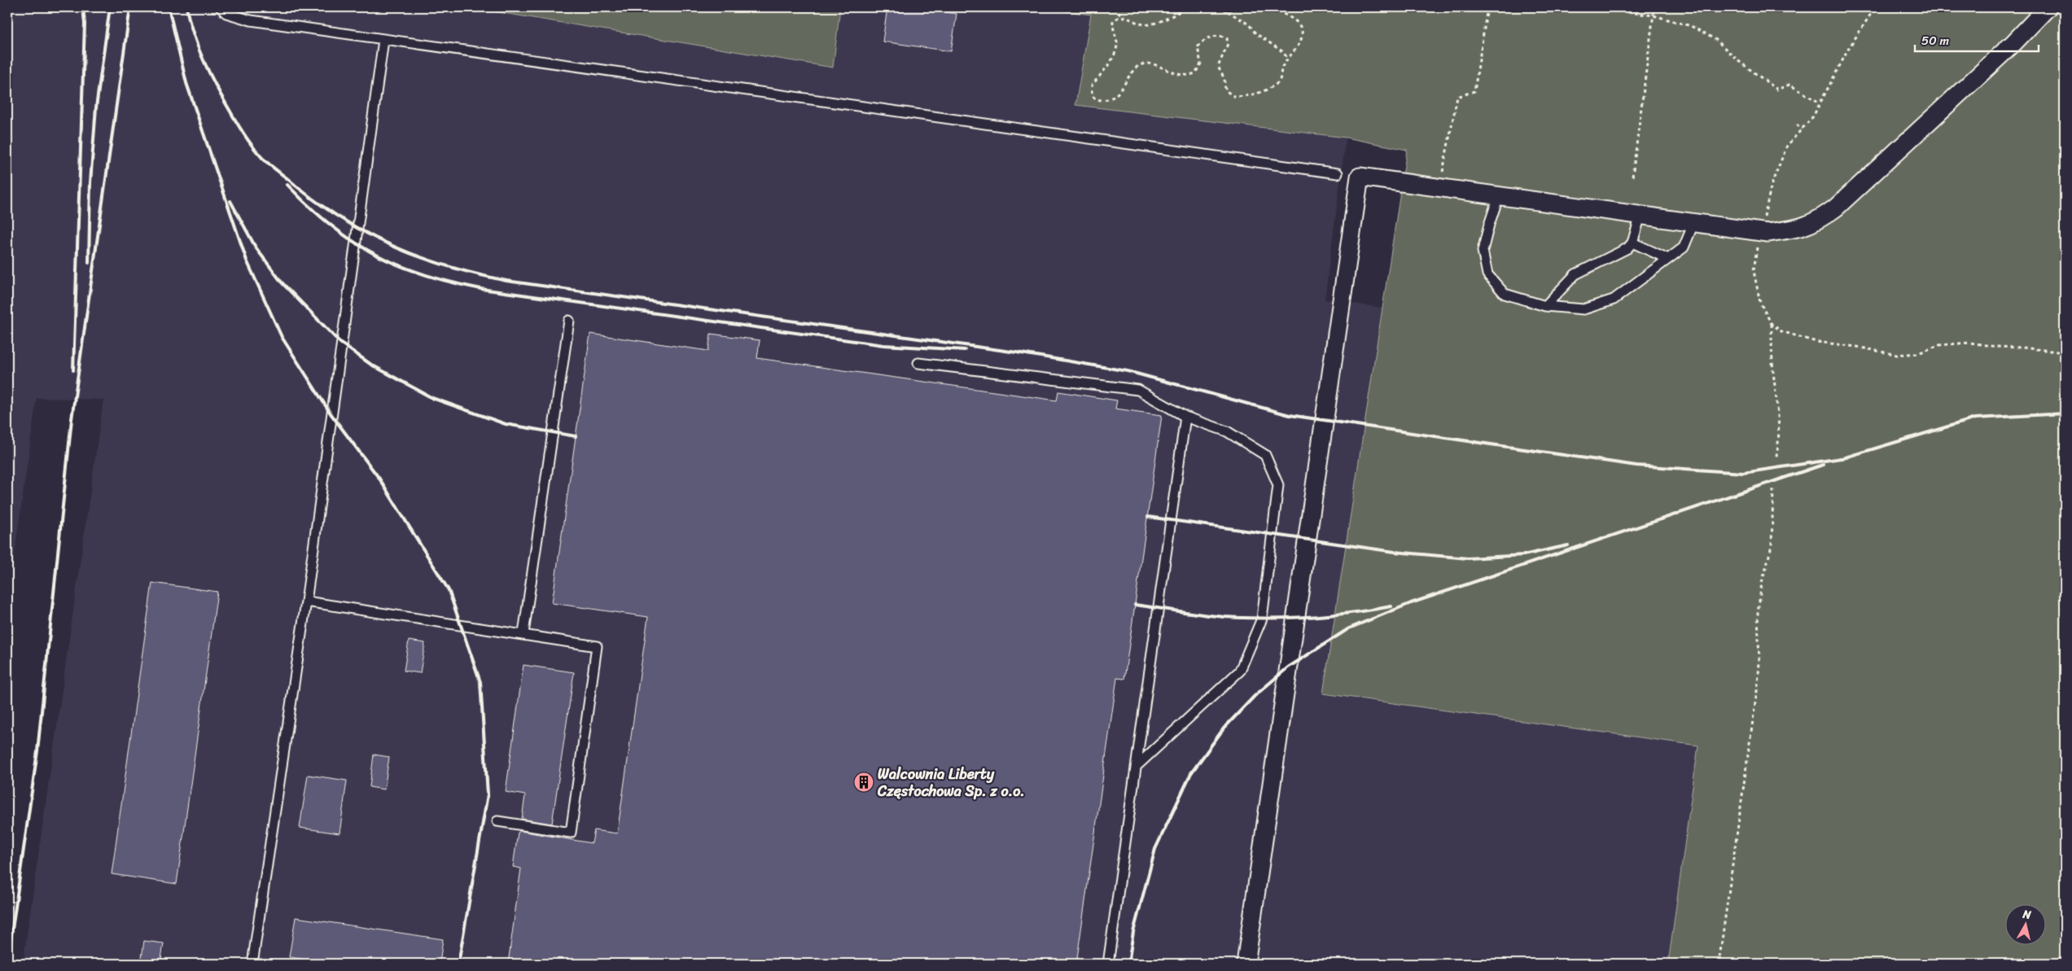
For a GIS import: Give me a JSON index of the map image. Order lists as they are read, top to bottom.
{
  "places": {
    "building": ["Walcownia Liberty Częstochowa Sp. z o.o."]
  },
  "scale_bar": "50 m",
  "north": "top"
}
